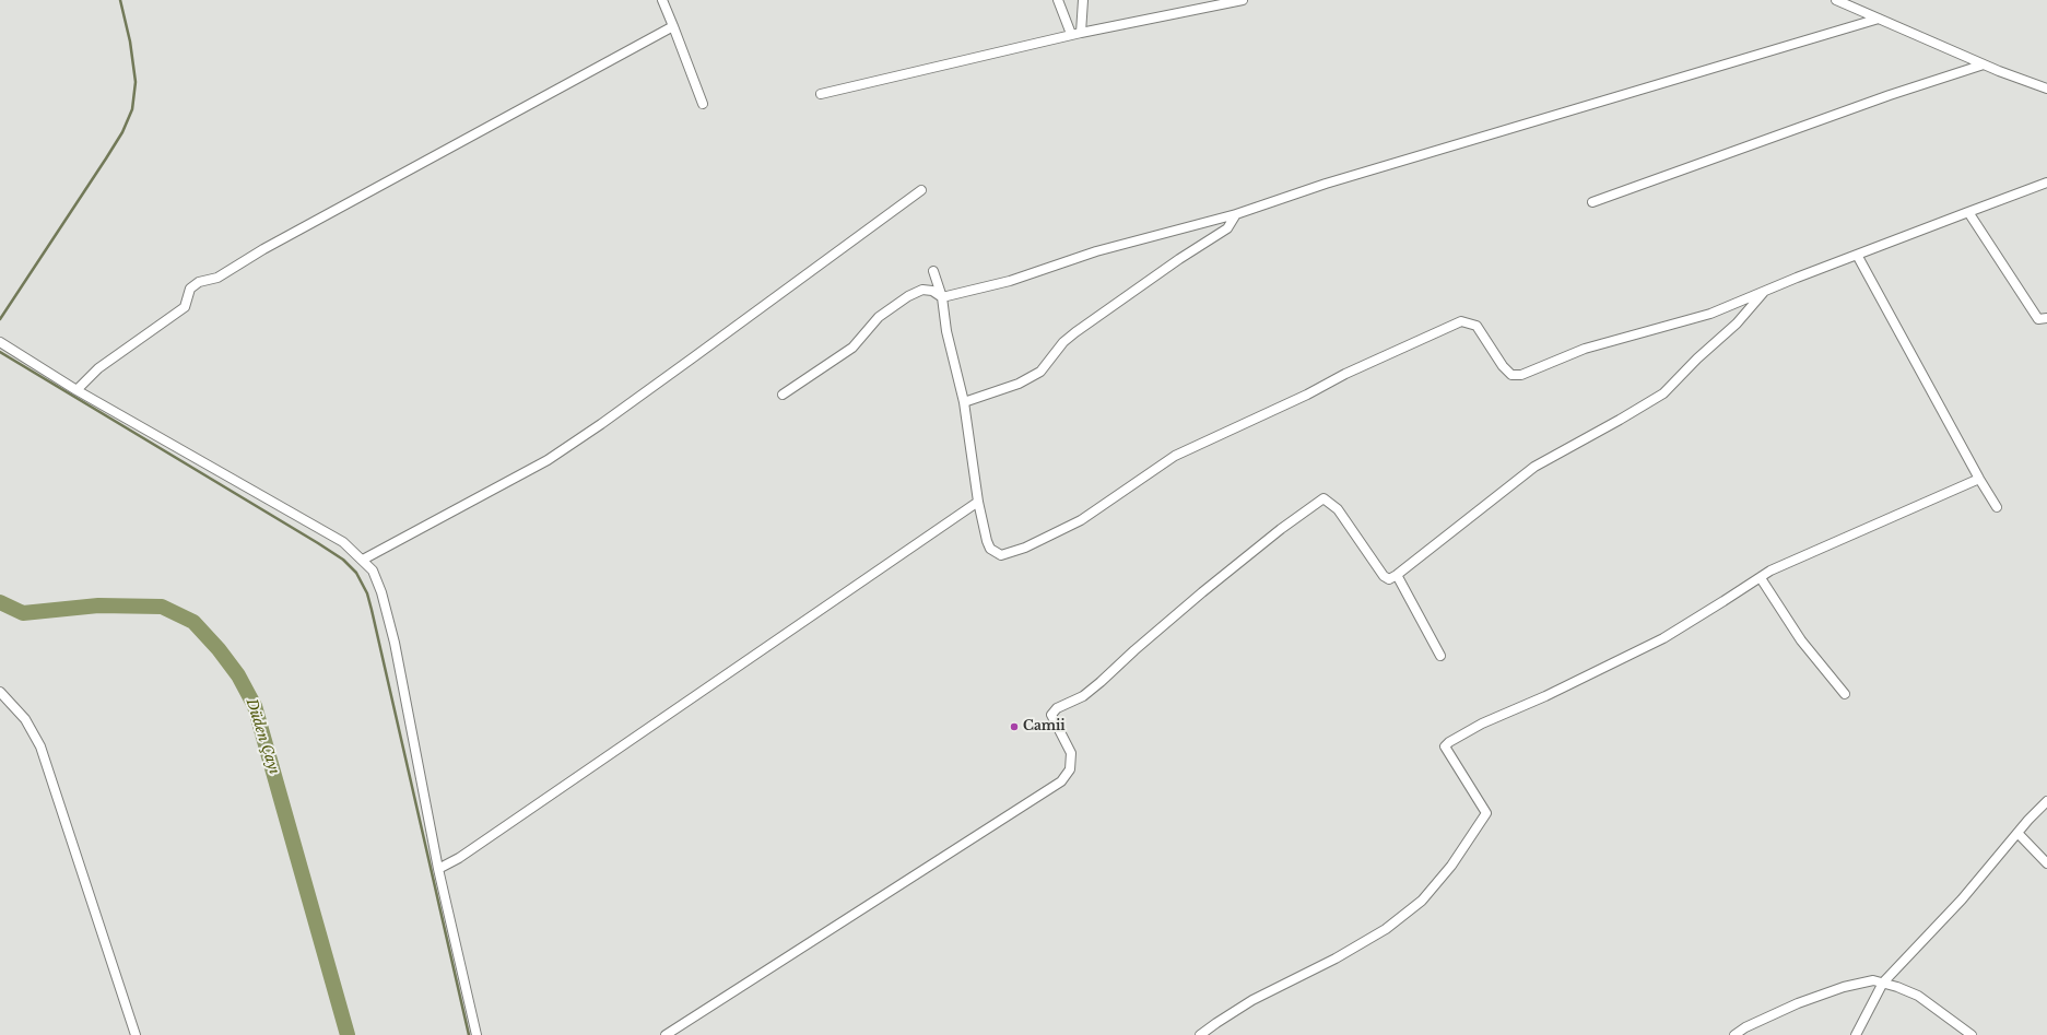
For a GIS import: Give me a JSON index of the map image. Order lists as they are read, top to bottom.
{
  "water": ["Düden Çayı"],
  "places": ["Camii"]
}
